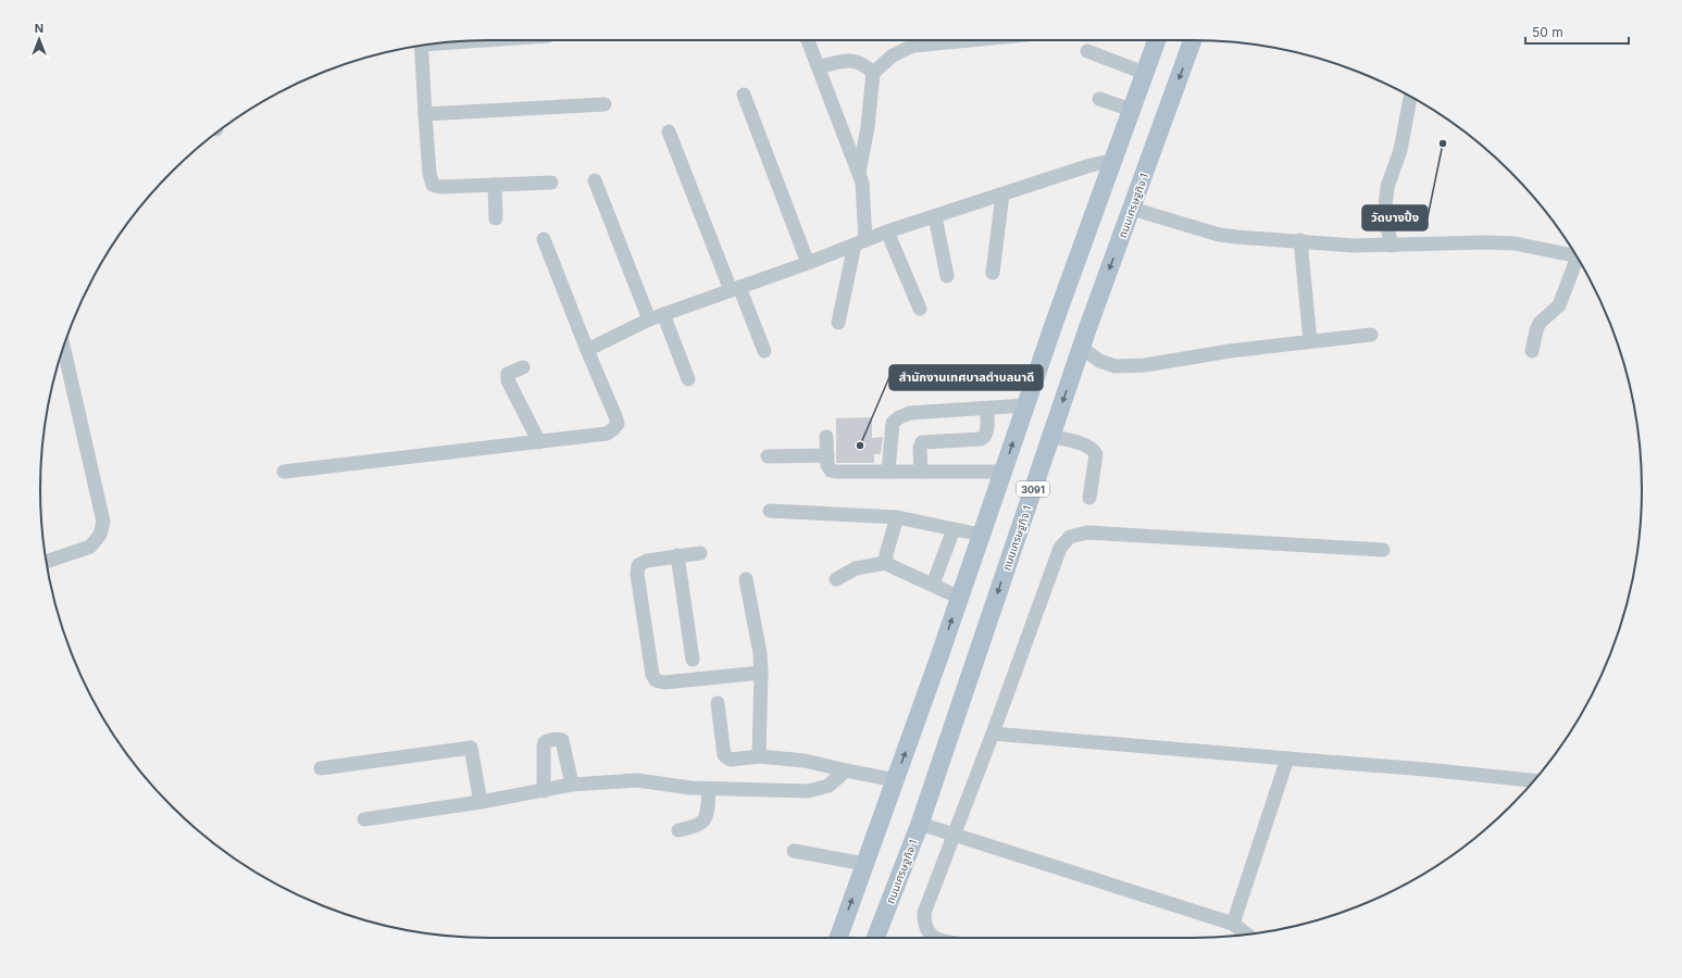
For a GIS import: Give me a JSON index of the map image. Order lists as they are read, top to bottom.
{
  "streets": {
    "main road": ["ถนนเศรษฐกิจ 1", "3091"]
  },
  "places": ["วัดบางปิ้ง", "สำนักงานเทศบาลตำบลนาดี"],
  "scale_bar": "50 m",
  "north": "top"
}
